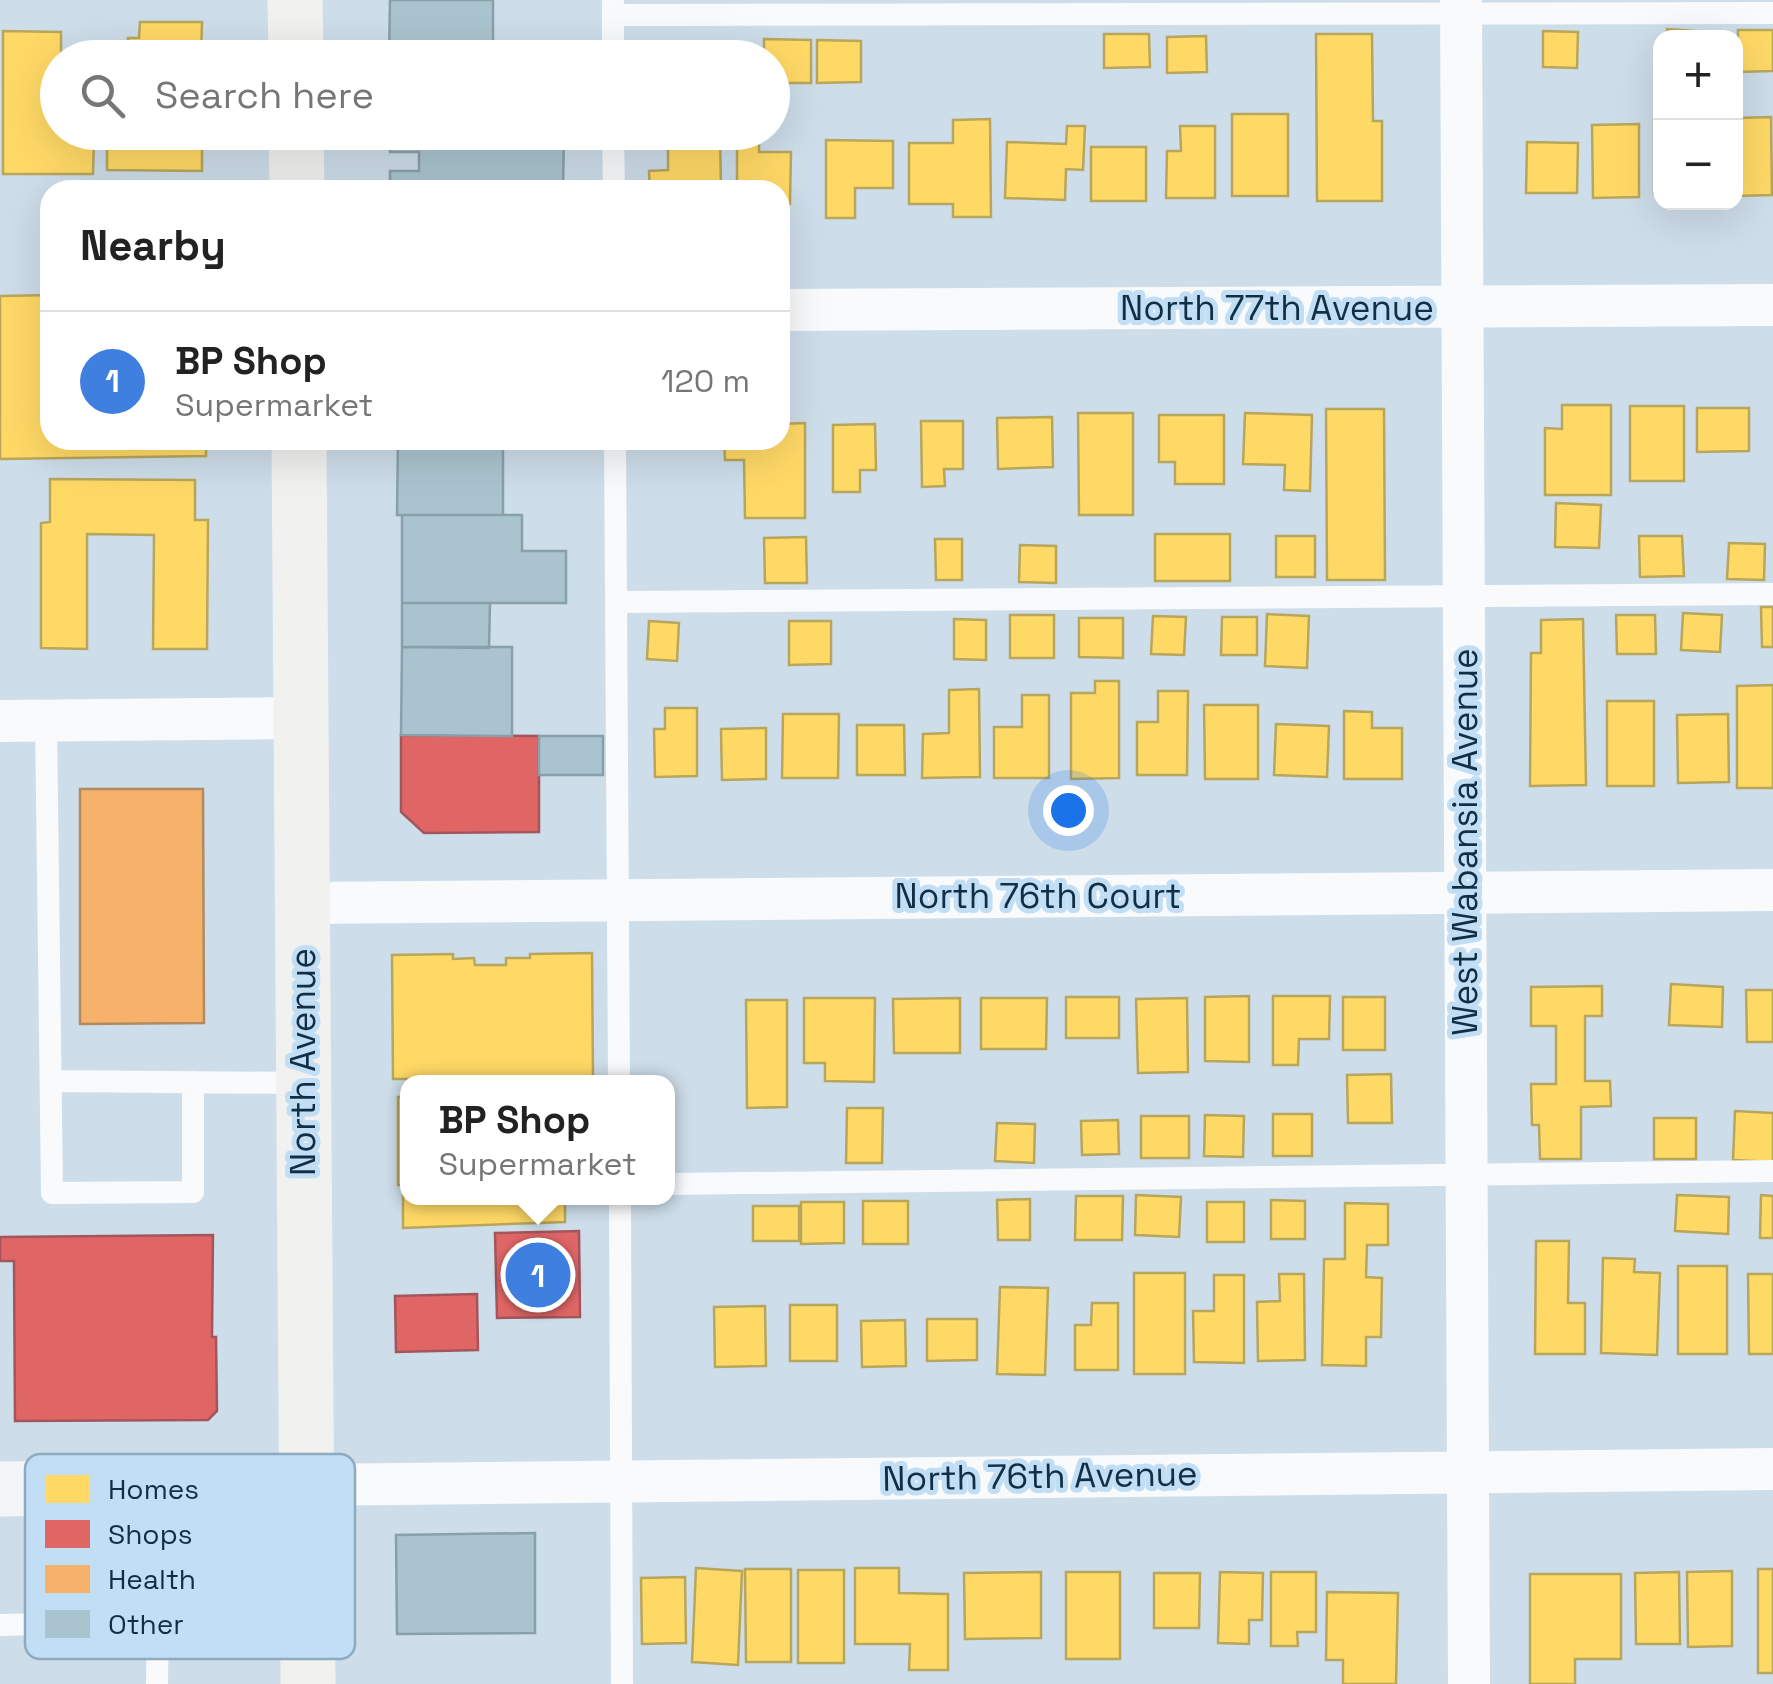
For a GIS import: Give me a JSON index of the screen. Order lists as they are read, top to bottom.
{
  "streets": {
    "main road": ["North Avenue"],
    "street": [
      "North 77th Avenue",
      "West Wabansia Avenue",
      "North 76th Court",
      "North 76th Avenue"
    ]
  },
  "crossings": [
    ["North 77th Avenue", "West Wabansia Avenue"],
    ["West Wabansia Avenue", "North 76th Court"],
    ["West Wabansia Avenue", "North 76th Avenue"],
    ["North 76th Court", "North Avenue"]
  ],
  "legend": [
    "Homes",
    "Shops",
    "Health",
    "Other"
  ],
  "page": {
    "map_buttons": ["+", "−"],
    "search": "Search here",
    "heading": "Nearby",
    "list": [
      {
        "mark": "1",
        "name": "BP Shop",
        "note": "Supermarket",
        "value": "120 m"
      }
    ],
    "popup": ["BP Shop", "Supermarket"],
    "pins": "1"
  }
}
